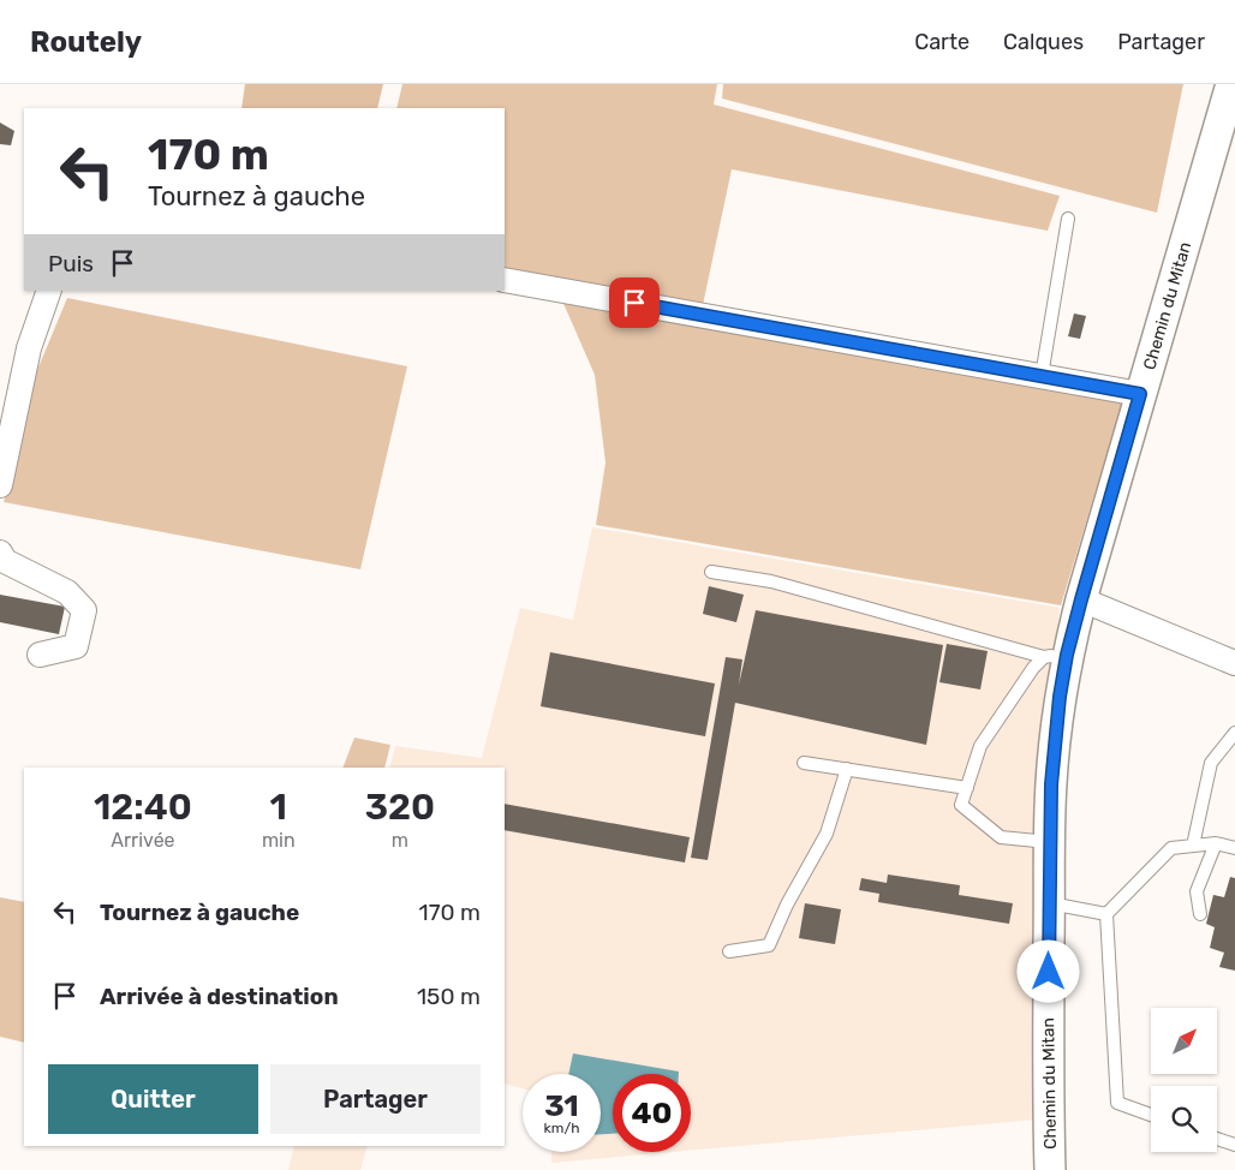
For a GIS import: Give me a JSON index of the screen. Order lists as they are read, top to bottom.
{
  "streets": {
    "street": ["Chemin du Mitan"]
  },
  "north": "top right",
  "page": {
    "header": "Routely",
    "nav": ["Carte", "Calques", "Partager"],
    "turn": ["170 m", "Tournez à gauche"],
    "then": "Puis",
    "eta": [
      "12:40",
      "Arrivée",
      "1",
      "min",
      "320",
      "m"
    ],
    "list": [
      {
        "name": "Tournez à gauche",
        "value": "170 m"
      },
      {
        "name": "Arrivée à destination",
        "value": "150 m"
      }
    ],
    "buttons": ["Quitter", "Partager"],
    "speed": "31 km/h",
    "limit": "40"
  }
}
